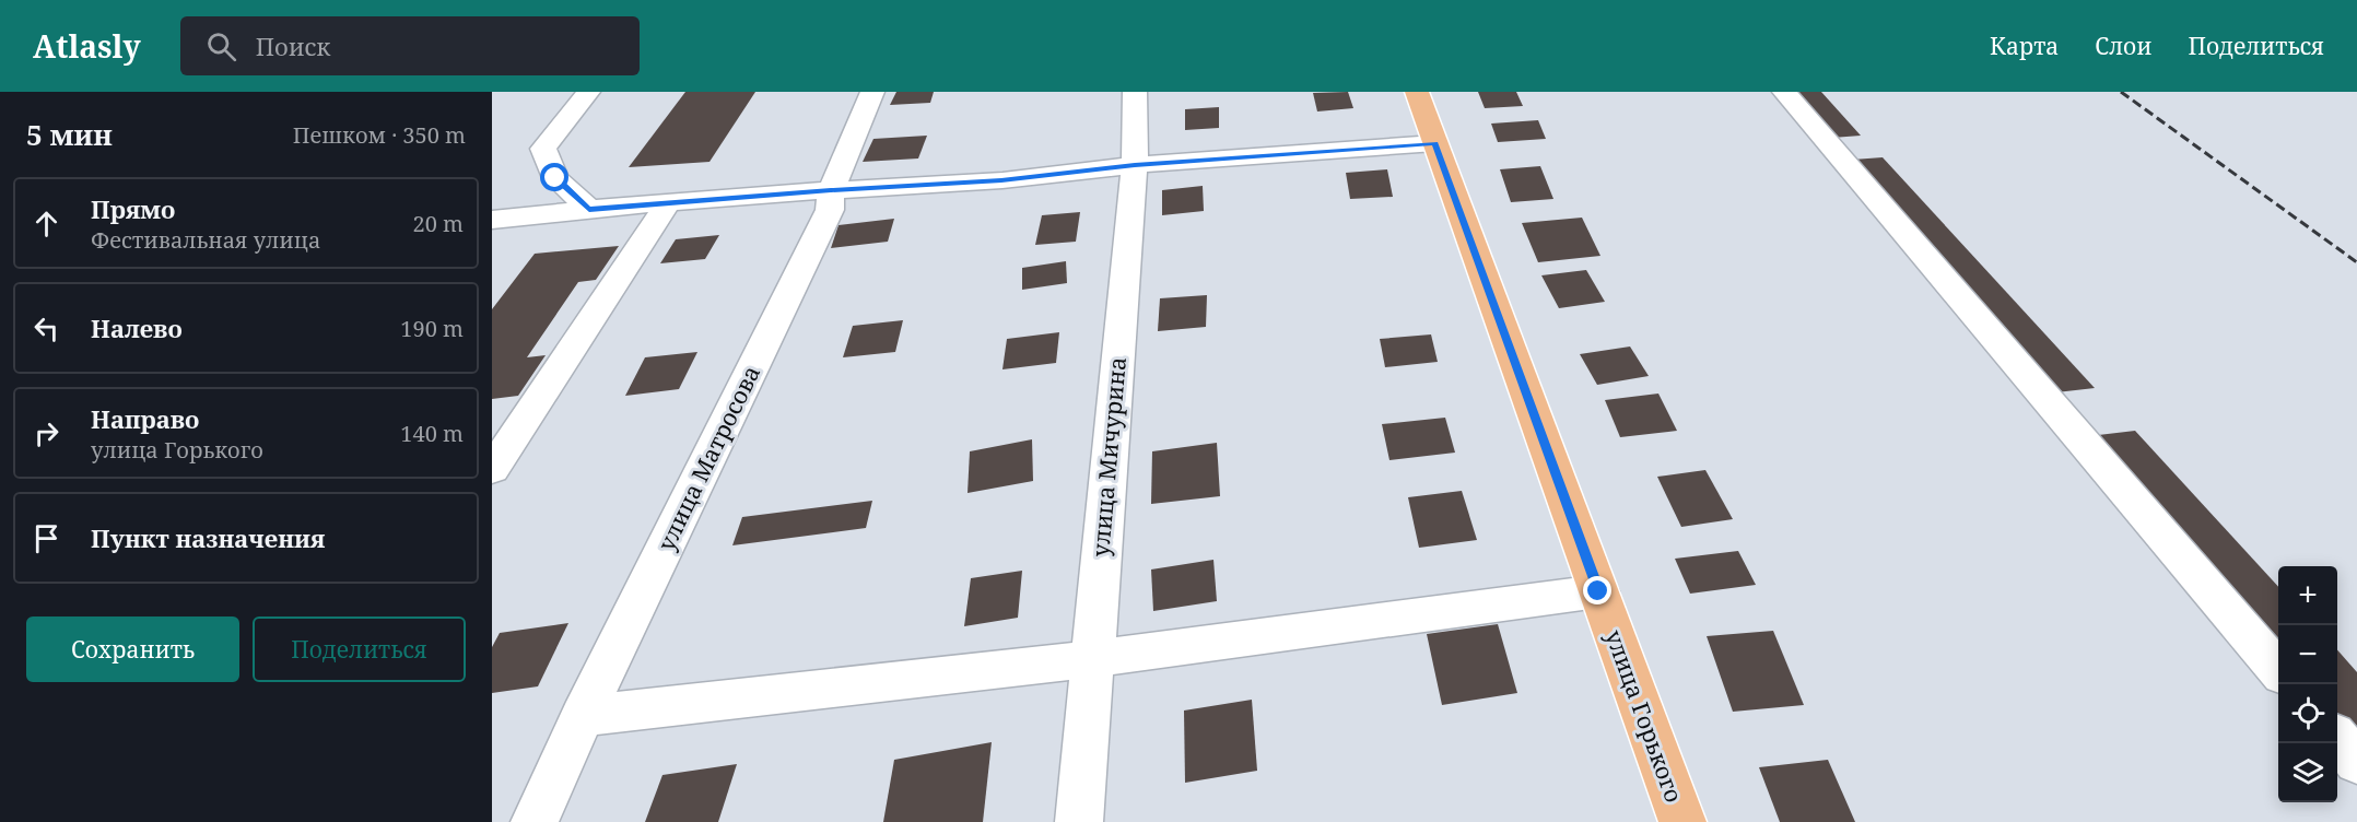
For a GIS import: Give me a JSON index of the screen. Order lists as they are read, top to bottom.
{
  "streets": {
    "main road": ["улица Горького"],
    "street": ["улица Мичурина", "улица Матросова"]
  },
  "page": {
    "header": "Atlasly",
    "search": "Поиск",
    "nav": ["Карта", "Слои", "Поделиться"],
    "heading": ["5 мин", "Пешком · 350 m"],
    "list": [
      ["Прямо", "Фестивальная улица", "20 m"],
      ["Налево", "190 m"],
      ["Направо", "улица Горького", "140 m"],
      "Пункт назначения"
    ],
    "map_buttons": ["+", "−"],
    "buttons": ["Сохранить", "Поделиться"]
  }
}
